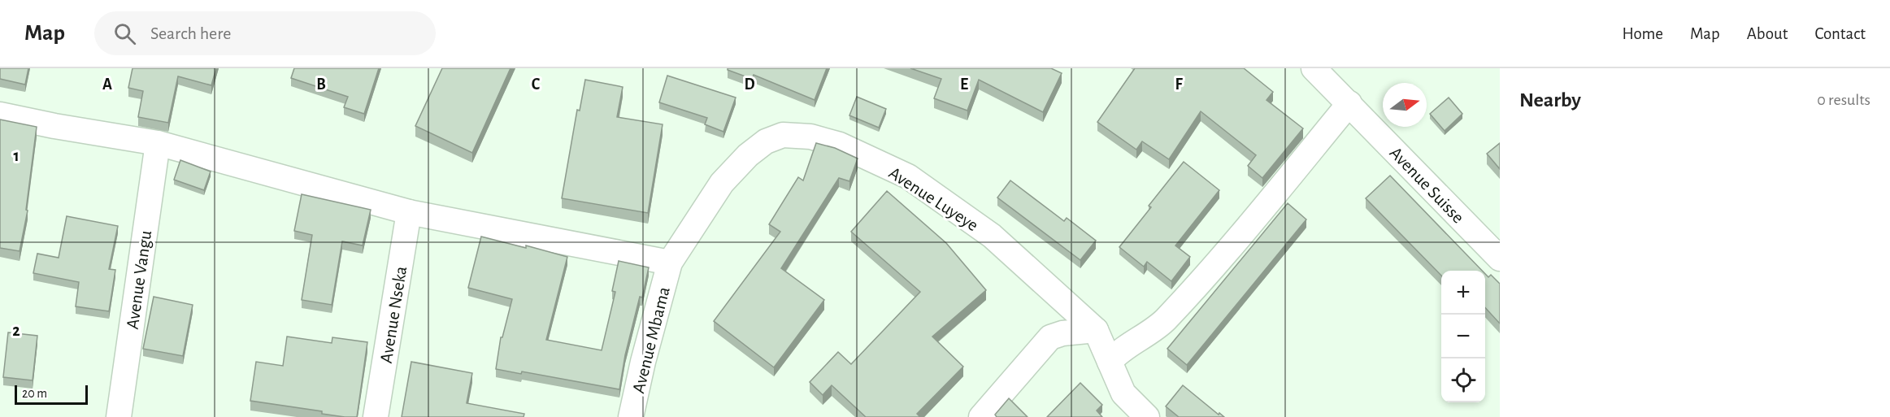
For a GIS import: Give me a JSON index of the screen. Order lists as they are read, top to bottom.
{
  "streets": {
    "street": [
      "Avenue Suisse",
      "Avenue Luyeye",
      "Avenue Vangu",
      "Avenue Nseka",
      "Avenue Mbama"
    ]
  },
  "crossings": [
    ["Avenue Luyeye", "Avenue Mbama"]
  ],
  "scale_bar": "20 m",
  "north": "right",
  "page": {
    "header": "Map",
    "search": "Search here",
    "nav": [
      "Home",
      "Map",
      "About",
      "Contact"
    ],
    "heading": ["Nearby", "0 results"],
    "map_buttons": ["+", "−"],
    "scale": "20 m"
  },
  "grid": {
    "columns": [
      "A",
      "B",
      "C",
      "D",
      "E",
      "F"
    ],
    "rows": ["1", "2"]
  }
}
